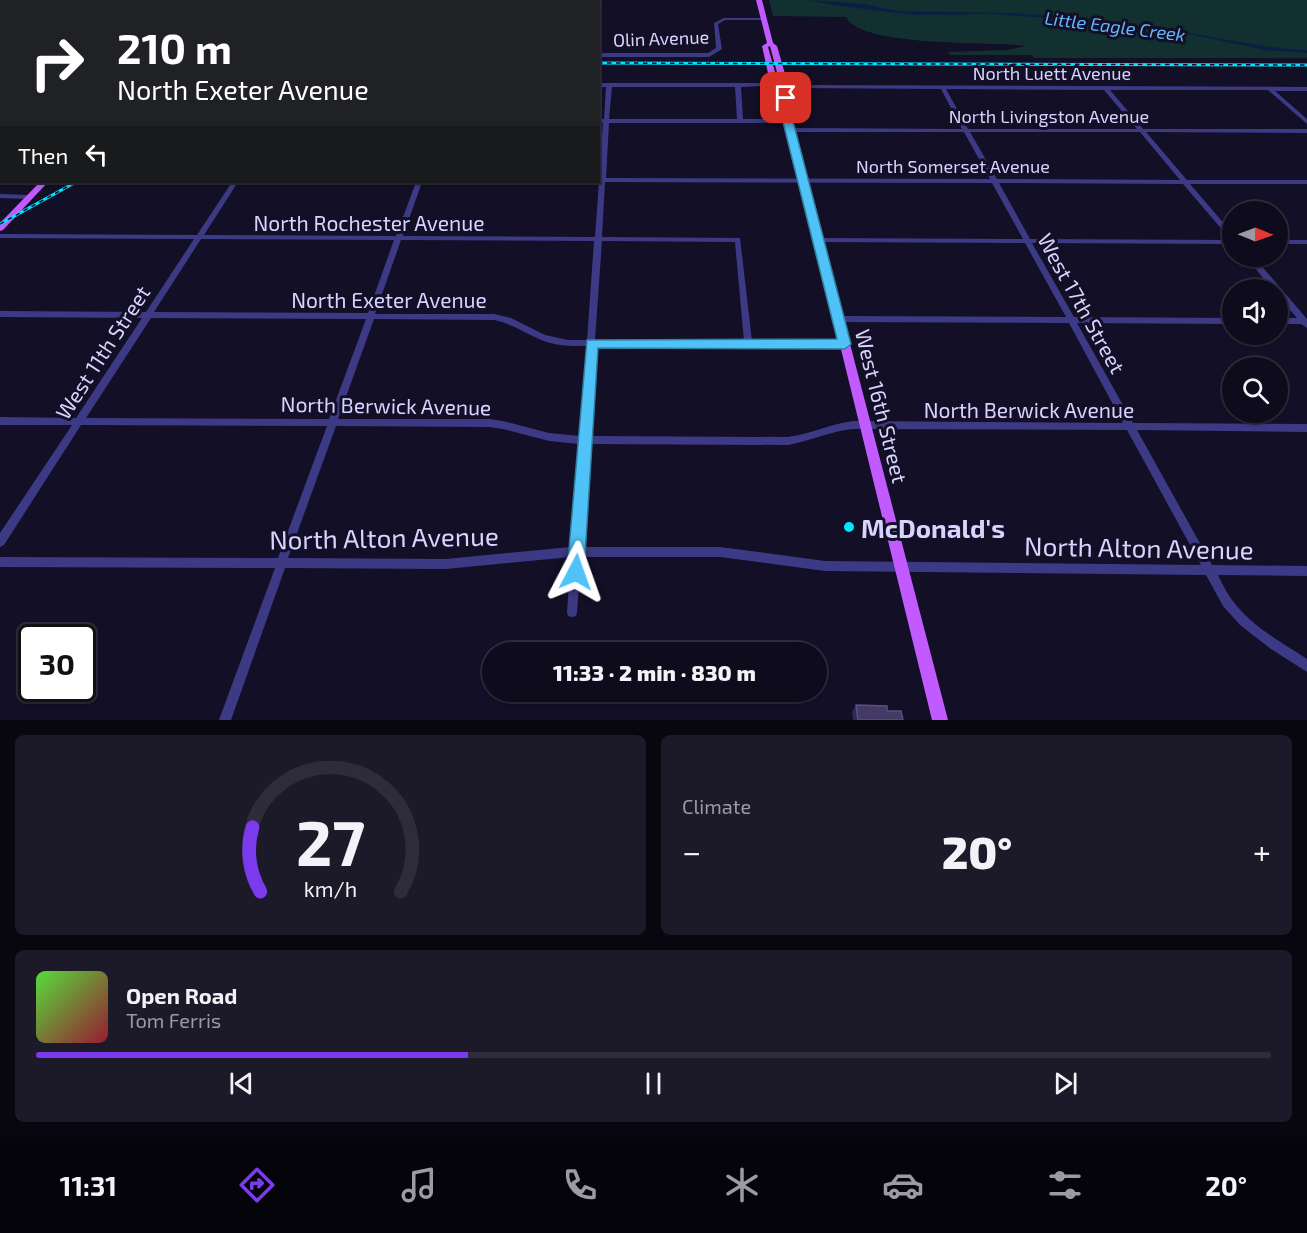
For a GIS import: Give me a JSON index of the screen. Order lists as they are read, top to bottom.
{
  "streets": {
    "main road": ["West 16th Street"],
    "street": [
      "Olin Avenue",
      "North Luett Avenue",
      "North Livingston Avenue",
      "North Somerset Avenue",
      "North Rochester Avenue",
      "North Exeter Avenue",
      "West 17th Street",
      "West 11th Street",
      "North Berwick Avenue",
      "North Alton Avenue"
    ]
  },
  "crossings": [
    ["Olin Avenue", "West 16th Street"],
    ["North Luett Avenue", "West 17th Street"],
    ["North Livingston Avenue", "West 17th Street"],
    ["North Livingston Avenue", "West 16th Street"],
    ["North Somerset Avenue", "West 17th Street"],
    ["North Somerset Avenue", "West 16th Street"],
    ["North Rochester Avenue", "North Exeter Avenue"],
    ["North Rochester Avenue", "West 11th Street"],
    ["North Exeter Avenue", "West 11th Street"],
    ["North Exeter Avenue", "West 16th Street"],
    ["West 17th Street", "North Berwick Avenue"],
    ["West 17th Street", "North Alton Avenue"],
    ["West 11th Street", "North Berwick Avenue"],
    ["North Berwick Avenue", "West 16th Street"],
    ["West 16th Street", "North Alton Avenue"]
  ],
  "water": ["Little Eagle Creek"],
  "places": ["McDonald's"],
  "north": "right",
  "page": {
    "turn": ["210 m", "North Exeter Avenue"],
    "then": "Then",
    "limit": "30",
    "trip": "11:33 · 2 min · 830 m",
    "tile": "Climate",
    "heat": ["−", "20°", "+"],
    "song": ["Open Road", "Tom Ferris"],
    "tabs": ["11:31", "20°"],
    "gauge": ["27", "km/h"]
  }
}
